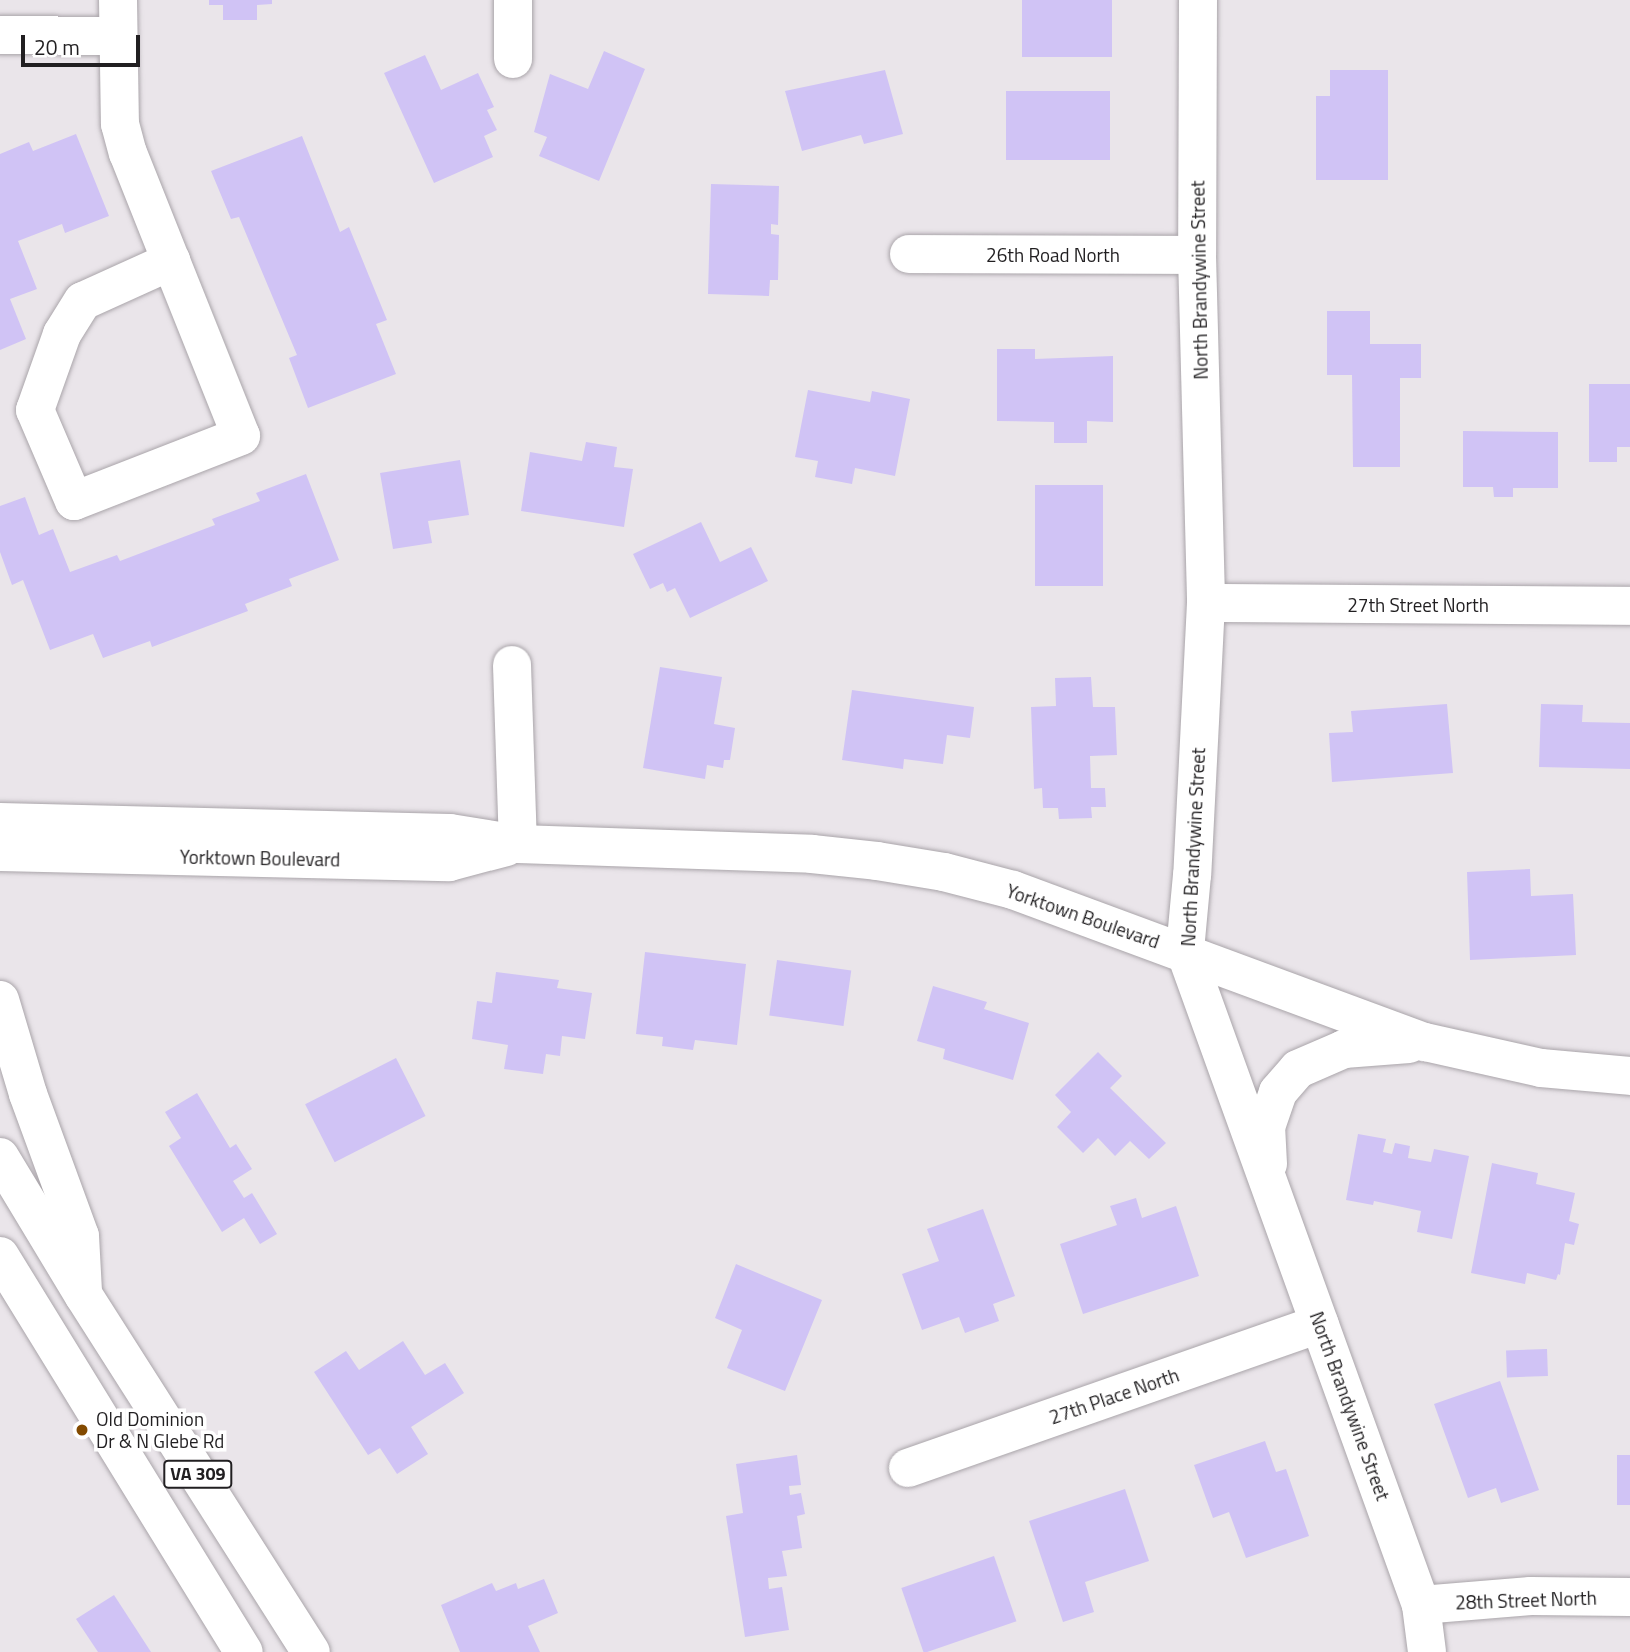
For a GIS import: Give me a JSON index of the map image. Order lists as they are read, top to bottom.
{
  "streets": {
    "street": [
      "26th Road North",
      "North Brandywine Street",
      "27th Street North",
      "Yorktown Boulevard",
      "27th Place North",
      "VA 309",
      "28th Street North"
    ]
  },
  "crossings": [
    ["26th Road North", "North Brandywine Street"],
    ["North Brandywine Street", "27th Street North"],
    ["North Brandywine Street", "Yorktown Boulevard"],
    ["North Brandywine Street", "27th Place North"],
    ["North Brandywine Street", "28th Street North"]
  ],
  "places": ["Old Dominion Dr & N Glebe Rd"],
  "scale_bar": "20 m"
}
